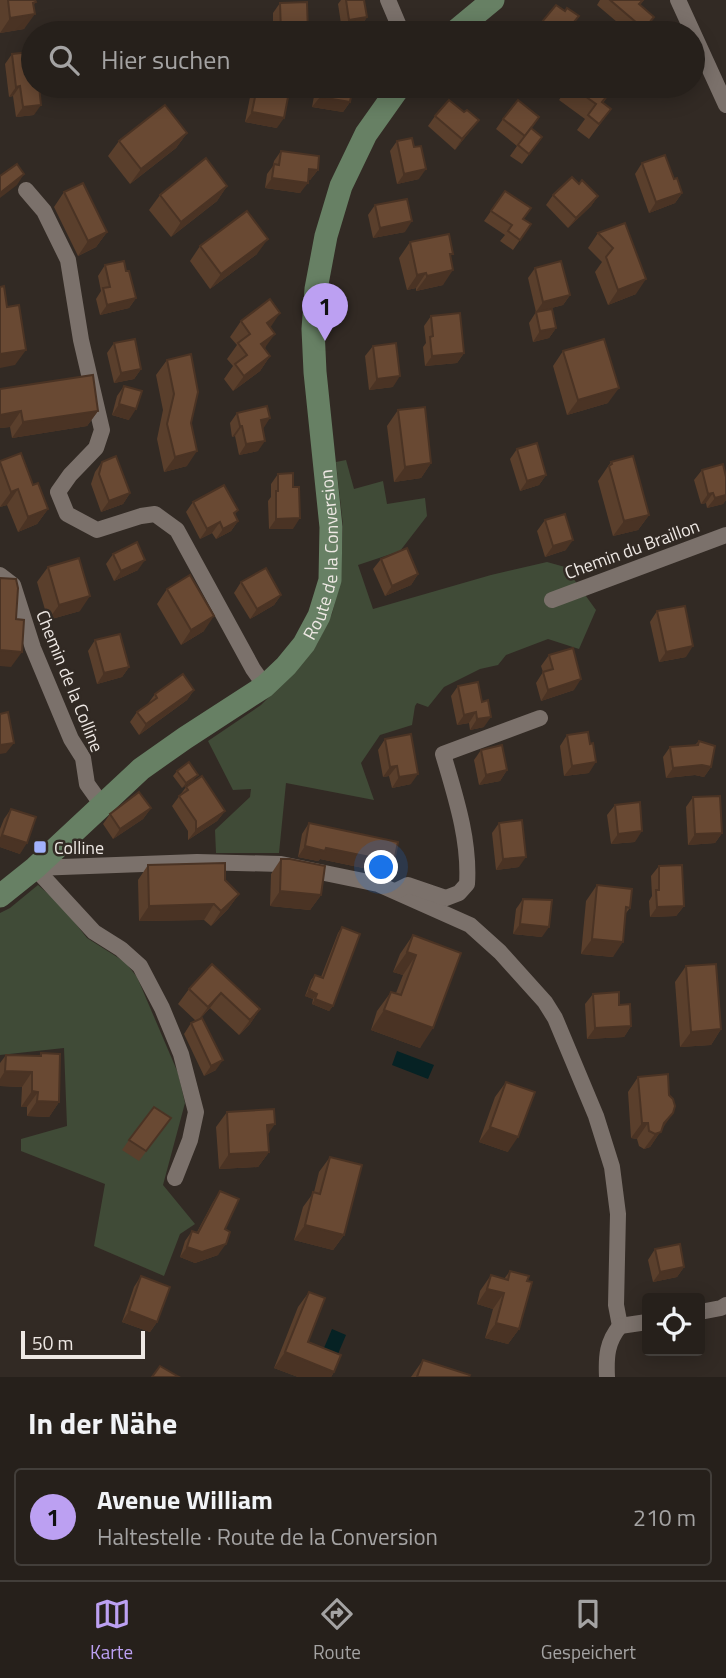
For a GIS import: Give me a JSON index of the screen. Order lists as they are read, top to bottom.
{
  "streets": {
    "main road": ["Route de la Conversion"],
    "street": ["Chemin du Braillon", "Chemin de la Colline"]
  },
  "crossings": [
    ["Route de la Conversion", "Chemin de la Colline"]
  ],
  "places": {
    "transit": ["Colline"]
  },
  "scale_bar": "50 m",
  "page": {
    "search": "Hier suchen",
    "pins": "1",
    "scale": "50 m",
    "heading": "In der Nähe",
    "list": [
      {
        "mark": "1",
        "name": "Avenue William",
        "note": "Haltestelle · Route de la Conversion",
        "value": "210 m"
      }
    ],
    "nav": ["Karte", "Route", "Gespeichert"]
  }
}
